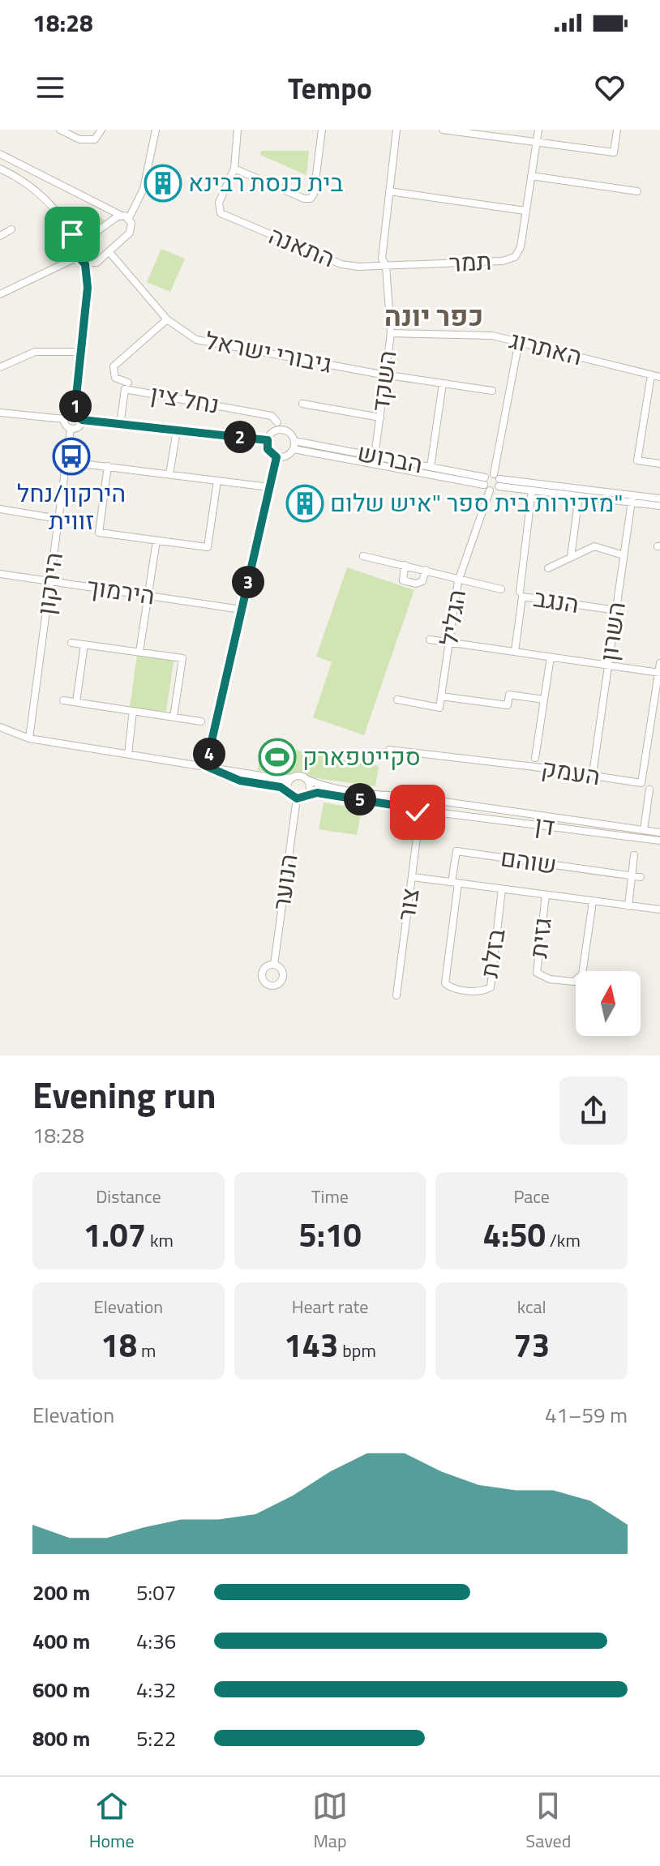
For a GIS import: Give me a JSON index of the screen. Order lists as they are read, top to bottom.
{
  "streets": {
    "street": [
      "התאנה",
      "תמר",
      "האתרוג",
      "גיבורי ישראל",
      "השקד",
      "נחל צין",
      "הברוש",
      "הירקון",
      "הירמוך",
      "הנגב",
      "הגליל",
      "השרון",
      "העמק",
      "דן",
      "שוהם",
      "הנוער",
      "צור",
      "גזית",
      "בזלת"
    ]
  },
  "crossings": [
    ["התאנה", "תמר"],
    ["התאנה", "השקד"],
    ["תמר", "השקד"],
    ["האתרוג", "השקד"],
    ["גיבורי ישראל", "השקד"],
    ["השקד", "הברוש"],
    ["הברוש", "הגליל"],
    ["הירקון", "הירמוך"],
    ["הנגב", "השרון"],
    ["דן", "צור"],
    ["שוהם", "צור"],
    ["שוהם", "גזית"],
    ["שוהם", "בזלת"]
  ],
  "districts": ["כפר יונה"],
  "places": {
    "building": ["בית כנסת רבינא", "מזכירות בית ספר \"איש שלום\""],
    "bus stop": ["הירקון/נחל זווית"],
    "sports": ["סקייטפארק"]
  },
  "north": "top",
  "page": {
    "status": "18:28",
    "header": "Tempo",
    "pins": [
      "1",
      "2",
      "3",
      "4",
      "5"
    ],
    "heading": ["Evening run", "18:28"],
    "stats": [
      ["Distance", "1.07 km"],
      ["Time", "5:10"],
      ["Pace", "4:50 /km"],
      ["Elevation", "18 m"],
      ["Heart rate", "143 bpm"],
      ["kcal", "73"]
    ],
    "chart": ["Elevation", "41–59 m"],
    "list": [
      {
        "name": "200 m",
        "note": "5:07"
      },
      {
        "name": "400 m",
        "note": "4:36"
      },
      {
        "name": "600 m",
        "note": "4:32"
      },
      {
        "name": "800 m",
        "note": "5:22"
      }
    ],
    "tabs": ["Home", "Map", "Saved"]
  }
}
